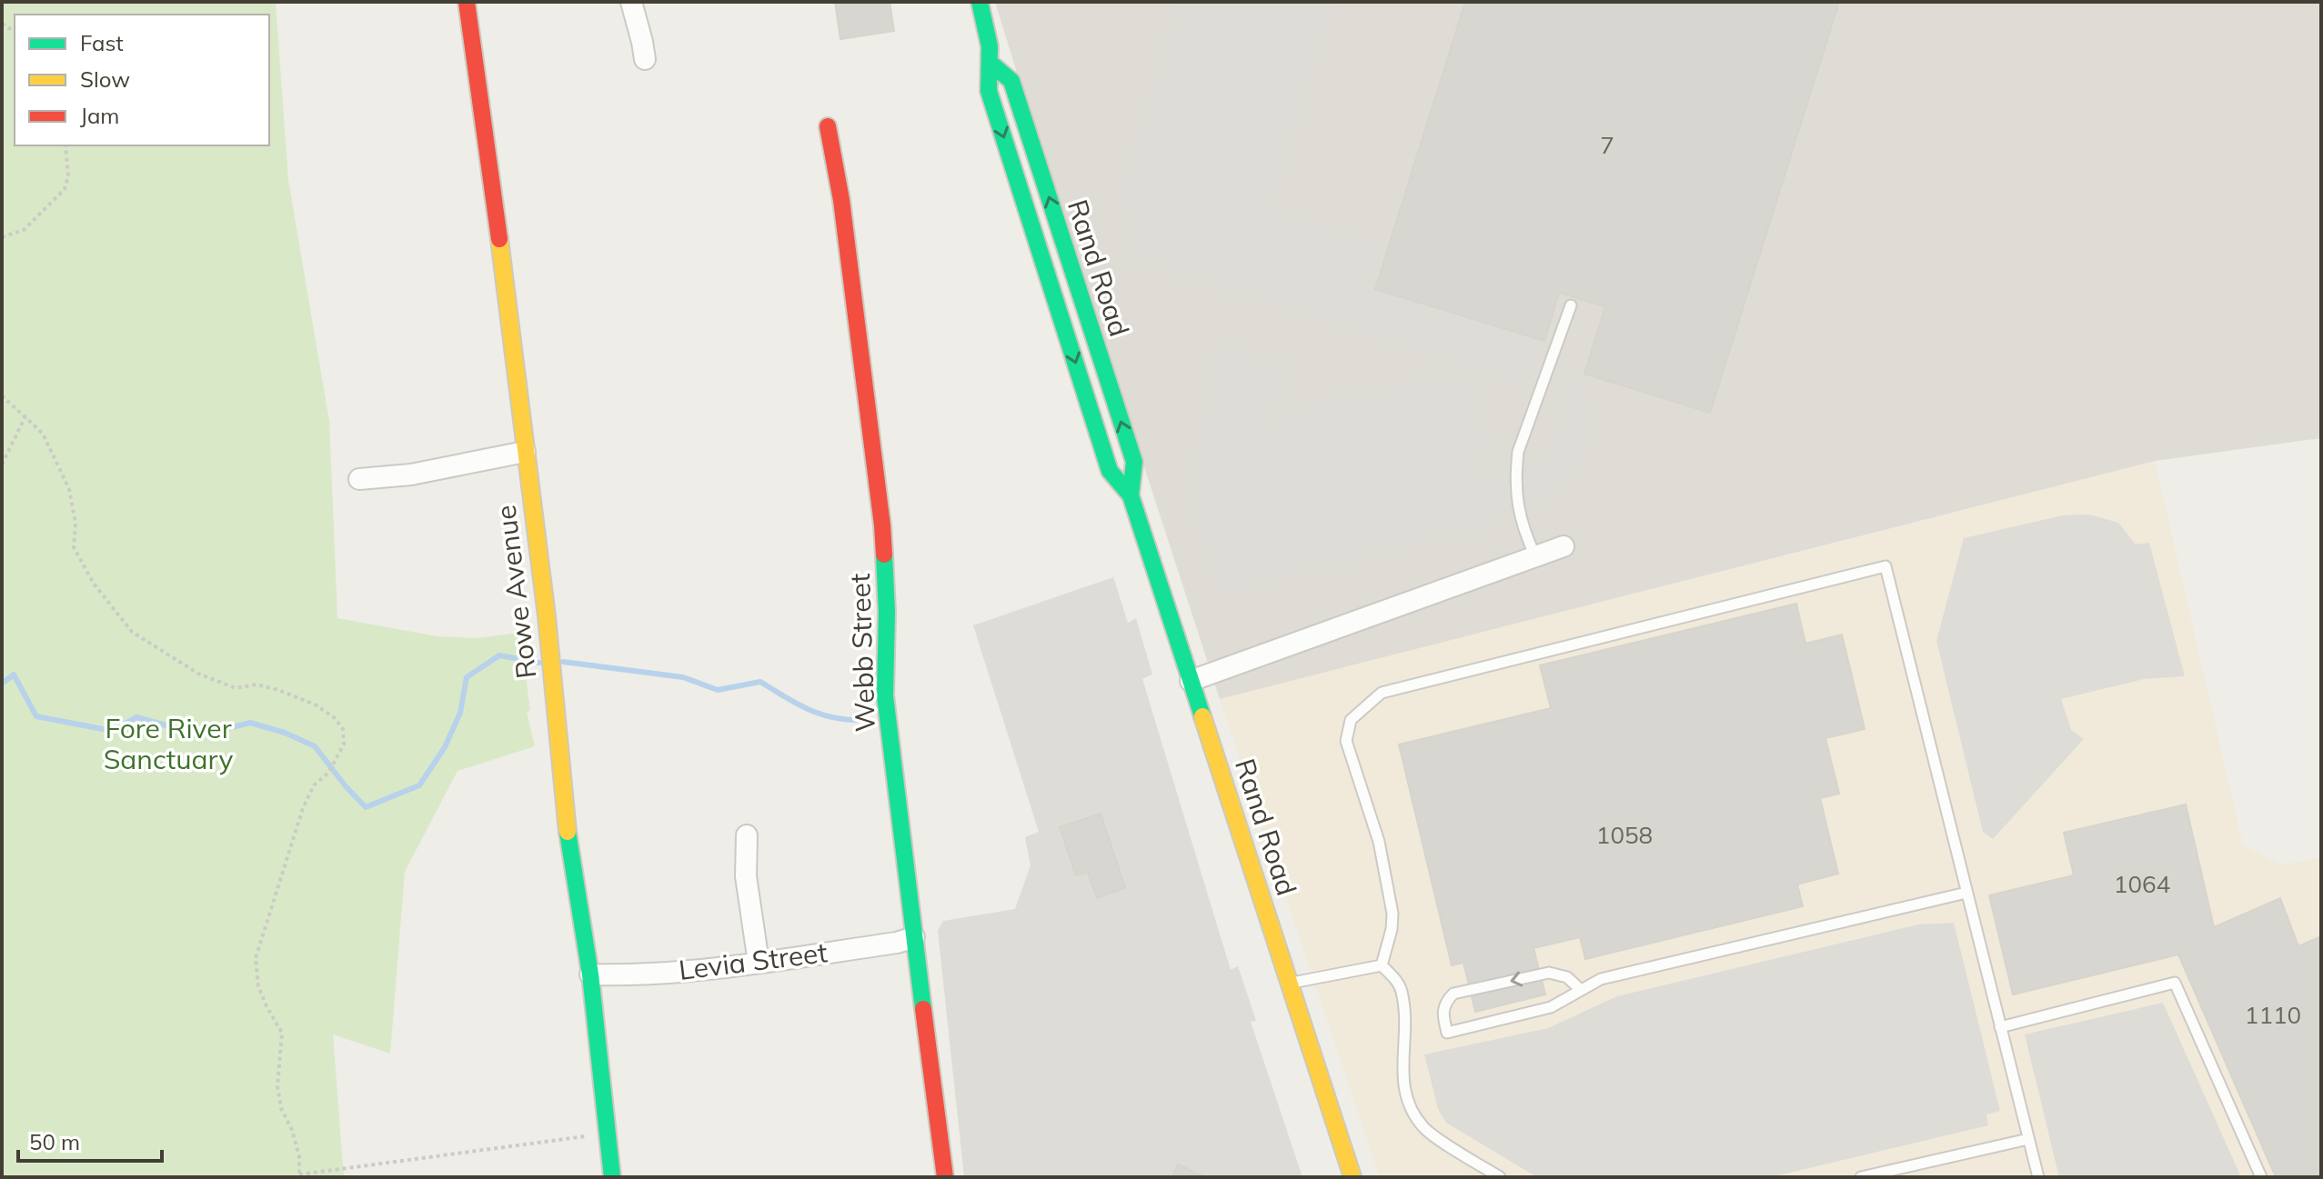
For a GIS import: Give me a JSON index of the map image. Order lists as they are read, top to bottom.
{
  "streets": {
    "street": [
      "Rand Road",
      "Rowe Avenue",
      "Webb Street",
      "Levia Street"
    ]
  },
  "crossings": [
    ["Rowe Avenue", "Levia Street"],
    ["Webb Street", "Levia Street"]
  ],
  "parks": ["Fore River Sanctuary"],
  "house_numbers": [
    "7",
    "1058",
    "1064",
    "1110"
  ],
  "legend": ["Fast", "Slow", "Jam"],
  "scale_bar": "50 m"
}
